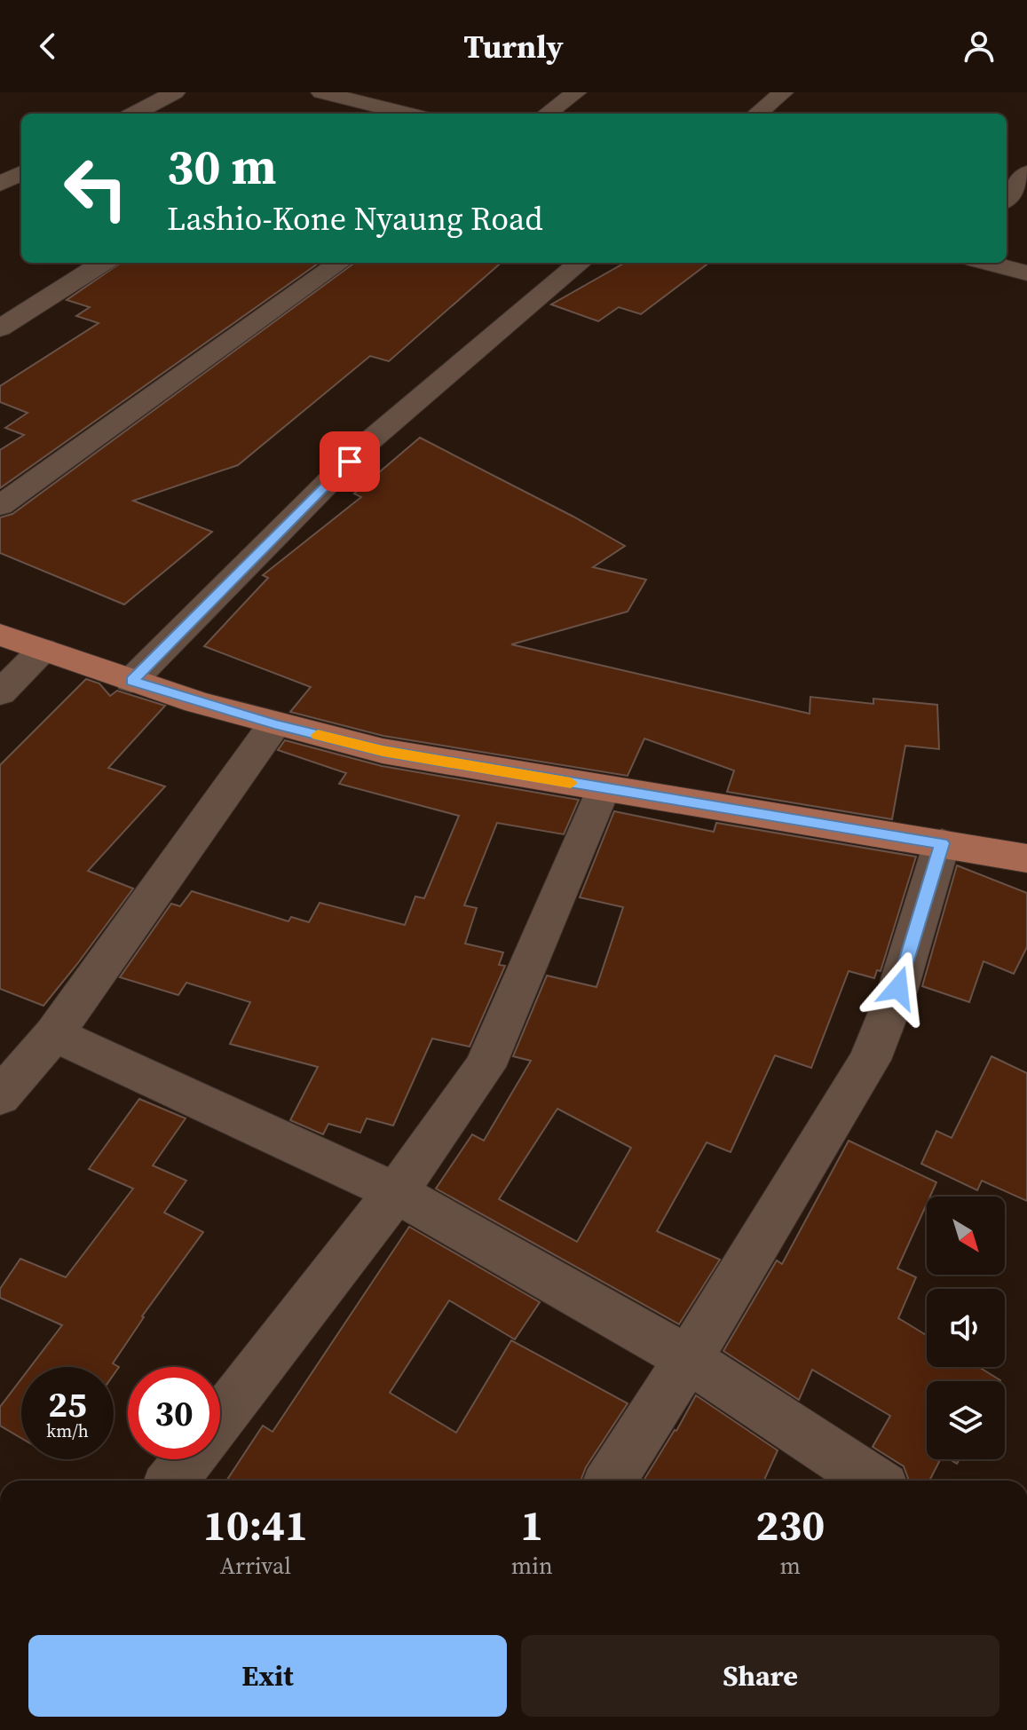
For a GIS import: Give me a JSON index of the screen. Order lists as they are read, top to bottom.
{
  "north": "bottom right",
  "page": {
    "header": "Turnly",
    "turn": ["30 m", "Lashio-Kone Nyaung Road"],
    "speed": "25 km/h",
    "limit": "30",
    "eta": [
      "10:41",
      "Arrival",
      "1",
      "min",
      "230",
      "m"
    ],
    "buttons": ["Exit", "Share"]
  }
}
